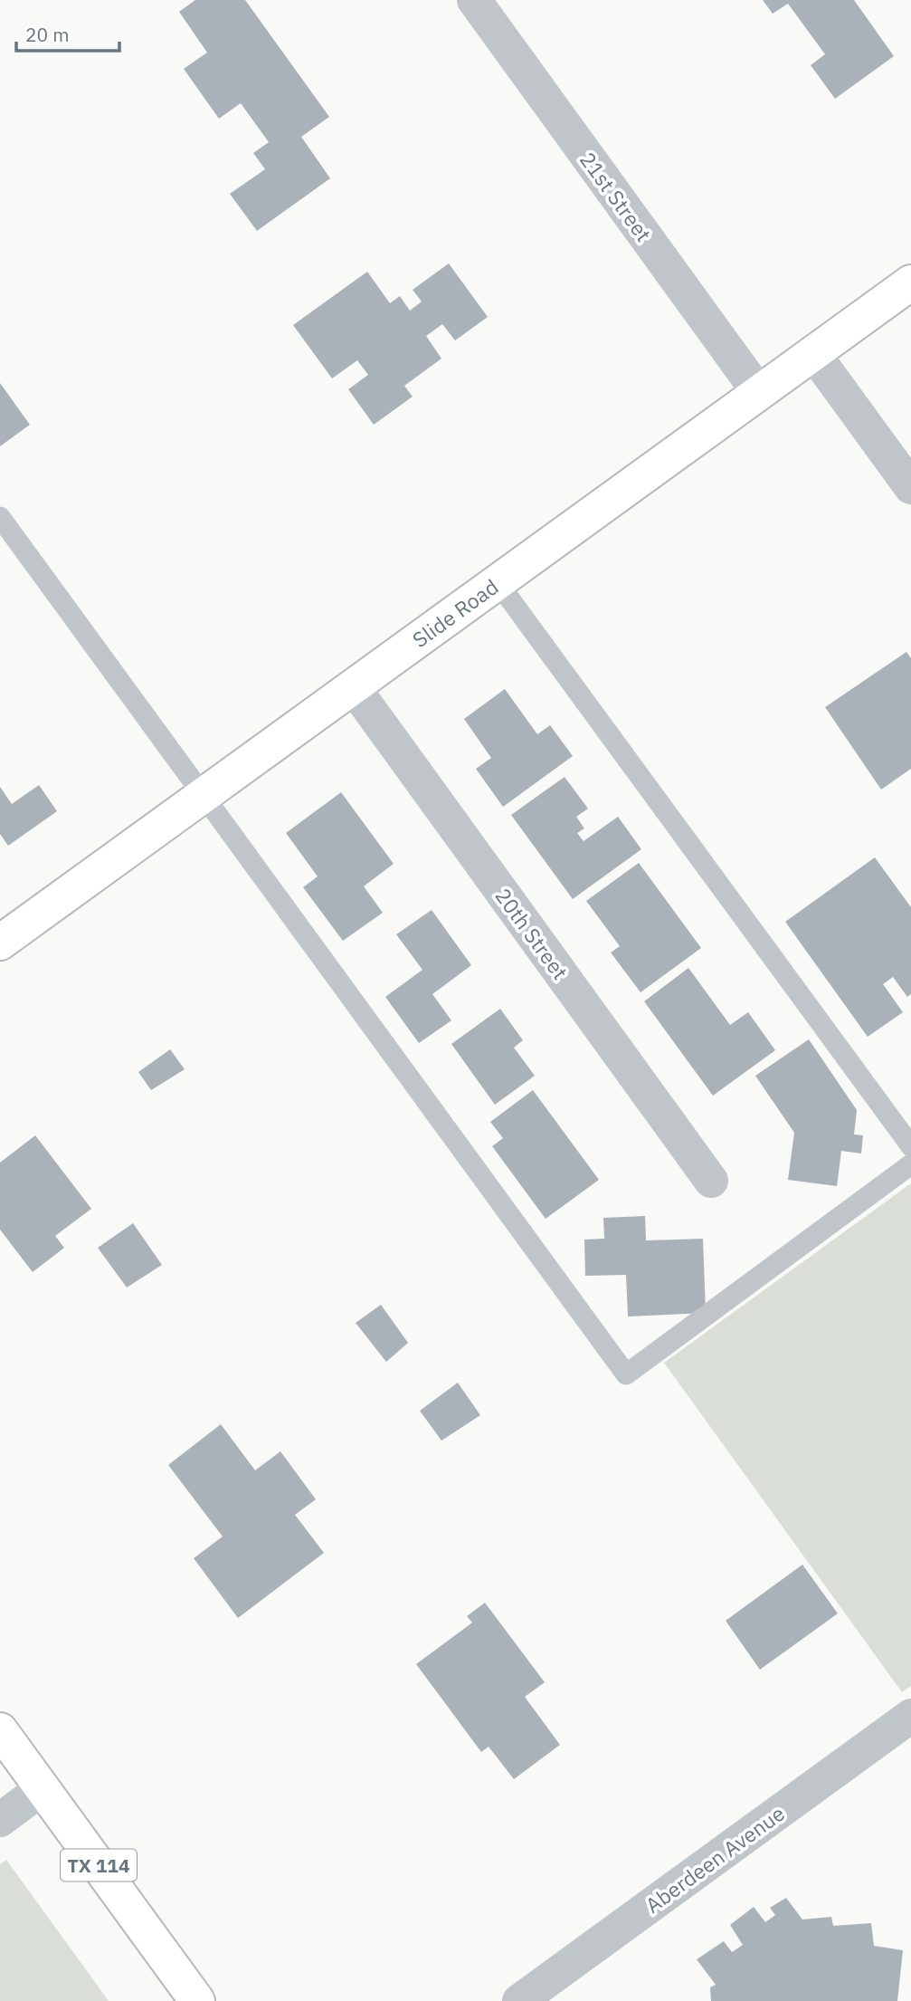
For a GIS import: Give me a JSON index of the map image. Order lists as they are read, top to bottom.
{
  "streets": {
    "main road": ["Slide Road", "TX 114"],
    "street": ["21st Street", "20th Street", "Aberdeen Avenue"]
  },
  "crossings": [
    ["21st Street", "Slide Road"],
    ["Slide Road", "20th Street"]
  ],
  "scale_bar": "20 m"
}
